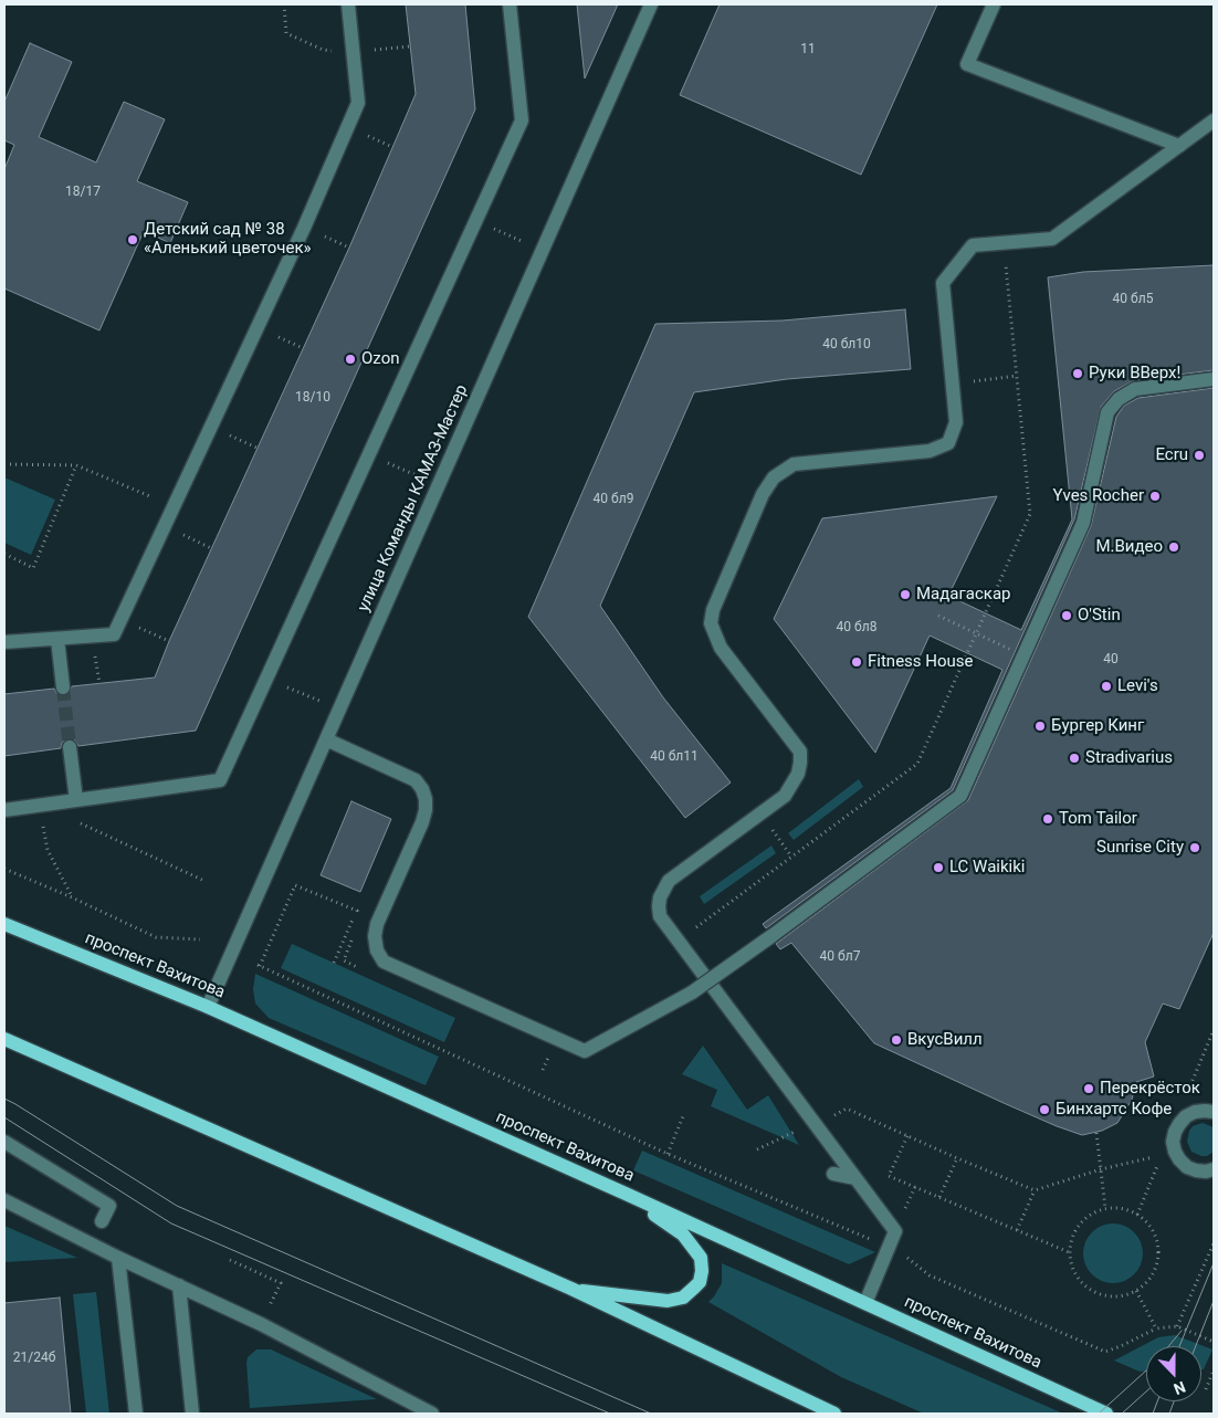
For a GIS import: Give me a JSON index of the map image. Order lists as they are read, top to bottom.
{
  "streets": {
    "main road": ["проспект Вахитова"],
    "street": ["улица Команды КАМАЗ-Мастер"]
  },
  "crossings": [
    ["улица Команды КАМАЗ-Мастер", "проспект Вахитова"]
  ],
  "places": [
    "Детский сад № 38 «Аленький цветочек»",
    "Ozon",
    "Руки ВВерх!",
    "Ecru",
    "Yves Rocher",
    "М.Видео",
    "Мадагаскар",
    "O'Stin",
    "Fitness House",
    "Levi's",
    "Бургер Кинг",
    "Stradivarius",
    "Tom Tailor",
    "Sunrise City",
    "LC Waikiki",
    "ВкусВилл",
    "Перекрёсток",
    "Бинхартс Кофе"
  ],
  "house_numbers": [
    "11",
    "18/17",
    "40 бл5",
    "40 бл10",
    "18/10",
    "40 бл9",
    "40 бл8",
    "40",
    "40 бл11",
    "40 бл7",
    "21/24б"
  ],
  "north": "bottom"
}
